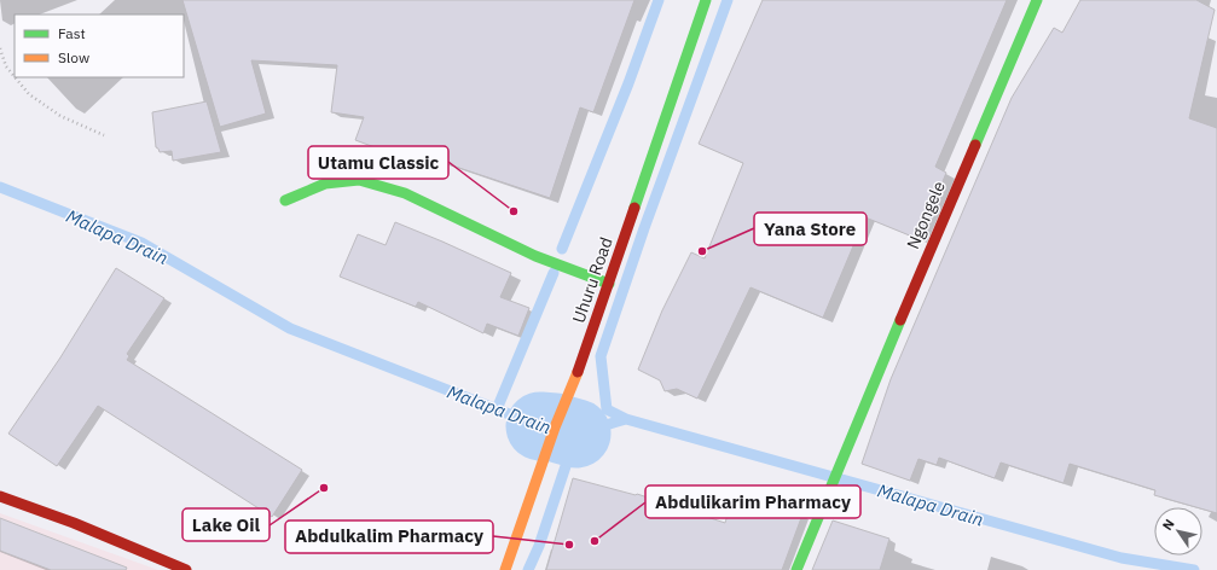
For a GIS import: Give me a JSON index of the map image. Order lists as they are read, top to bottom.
{
  "streets": {
    "street": ["Ngongele", "Uhuru Road"]
  },
  "water": ["Malapa Drain"],
  "places": [
    "Utamu Classic",
    "Yana Store",
    "Lake Oil",
    "Abdulikarim Pharmacy",
    "Abdulkalim Pharmacy"
  ],
  "legend": ["Fast", "Slow"],
  "north": "top left"
}
